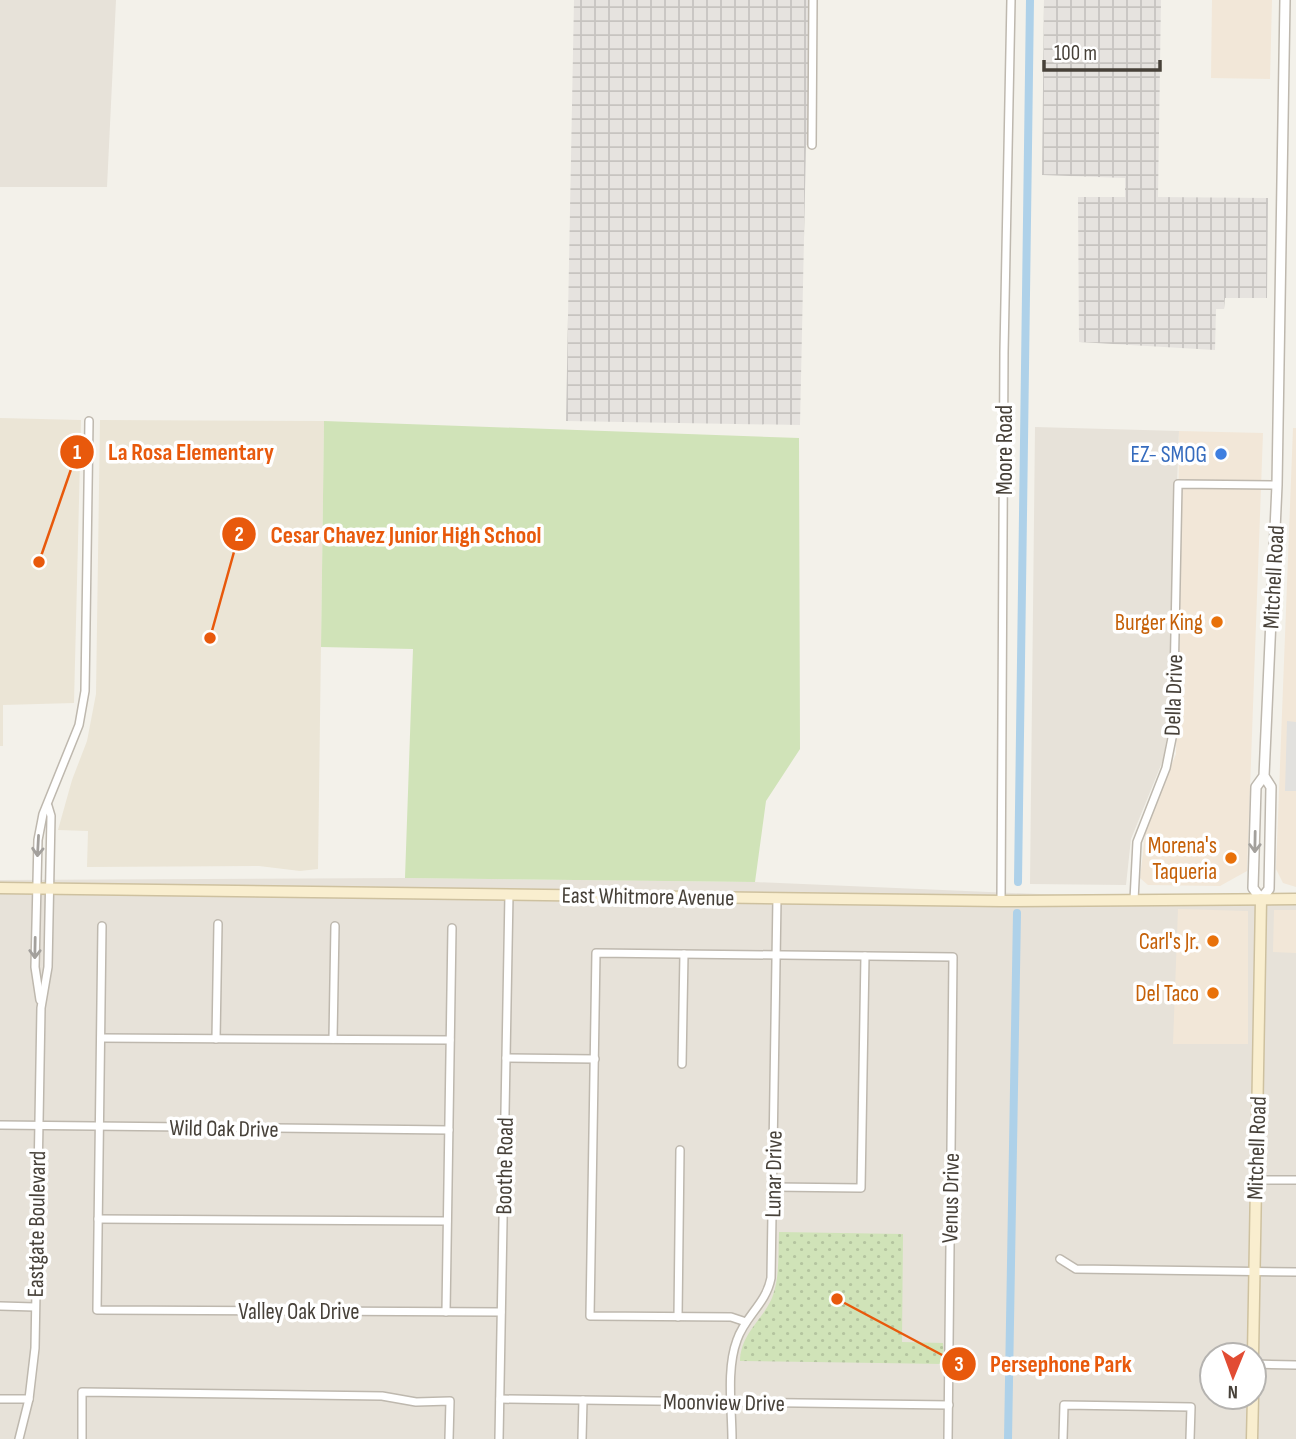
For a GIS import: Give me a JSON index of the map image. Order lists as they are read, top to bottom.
{
  "streets": {
    "main road": ["Mitchell Road", "East Whitmore Avenue"],
    "street": [
      "Moore Road",
      "Della Drive",
      "Wild Oak Drive",
      "Boothe Road",
      "Lunar Drive",
      "Venus Drive",
      "Eastgate Boulevard",
      "Valley Oak Drive",
      "Moonview Drive"
    ]
  },
  "crossings": [
    ["Moore Road", "East Whitmore Avenue"],
    ["Mitchell Road", "Della Drive"],
    ["Mitchell Road", "East Whitmore Avenue"],
    ["Della Drive", "East Whitmore Avenue"],
    ["East Whitmore Avenue", "Boothe Road"],
    ["East Whitmore Avenue", "Lunar Drive"],
    ["East Whitmore Avenue", "Eastgate Boulevard"],
    ["Wild Oak Drive", "Eastgate Boulevard"],
    ["Boothe Road", "Valley Oak Drive"],
    ["Boothe Road", "Moonview Drive"],
    ["Lunar Drive", "Moonview Drive"],
    ["Venus Drive", "Moonview Drive"]
  ],
  "places": [
    "EZ- SMOG",
    "La Rosa Elementary",
    "Burger King",
    "Cesar Chavez Junior High School",
    "Morena's Taqueria",
    "Carl's Jr.",
    "Del Taco",
    "Persephone Park"
  ],
  "scale_bar": "100 m",
  "north": "bottom"
}
